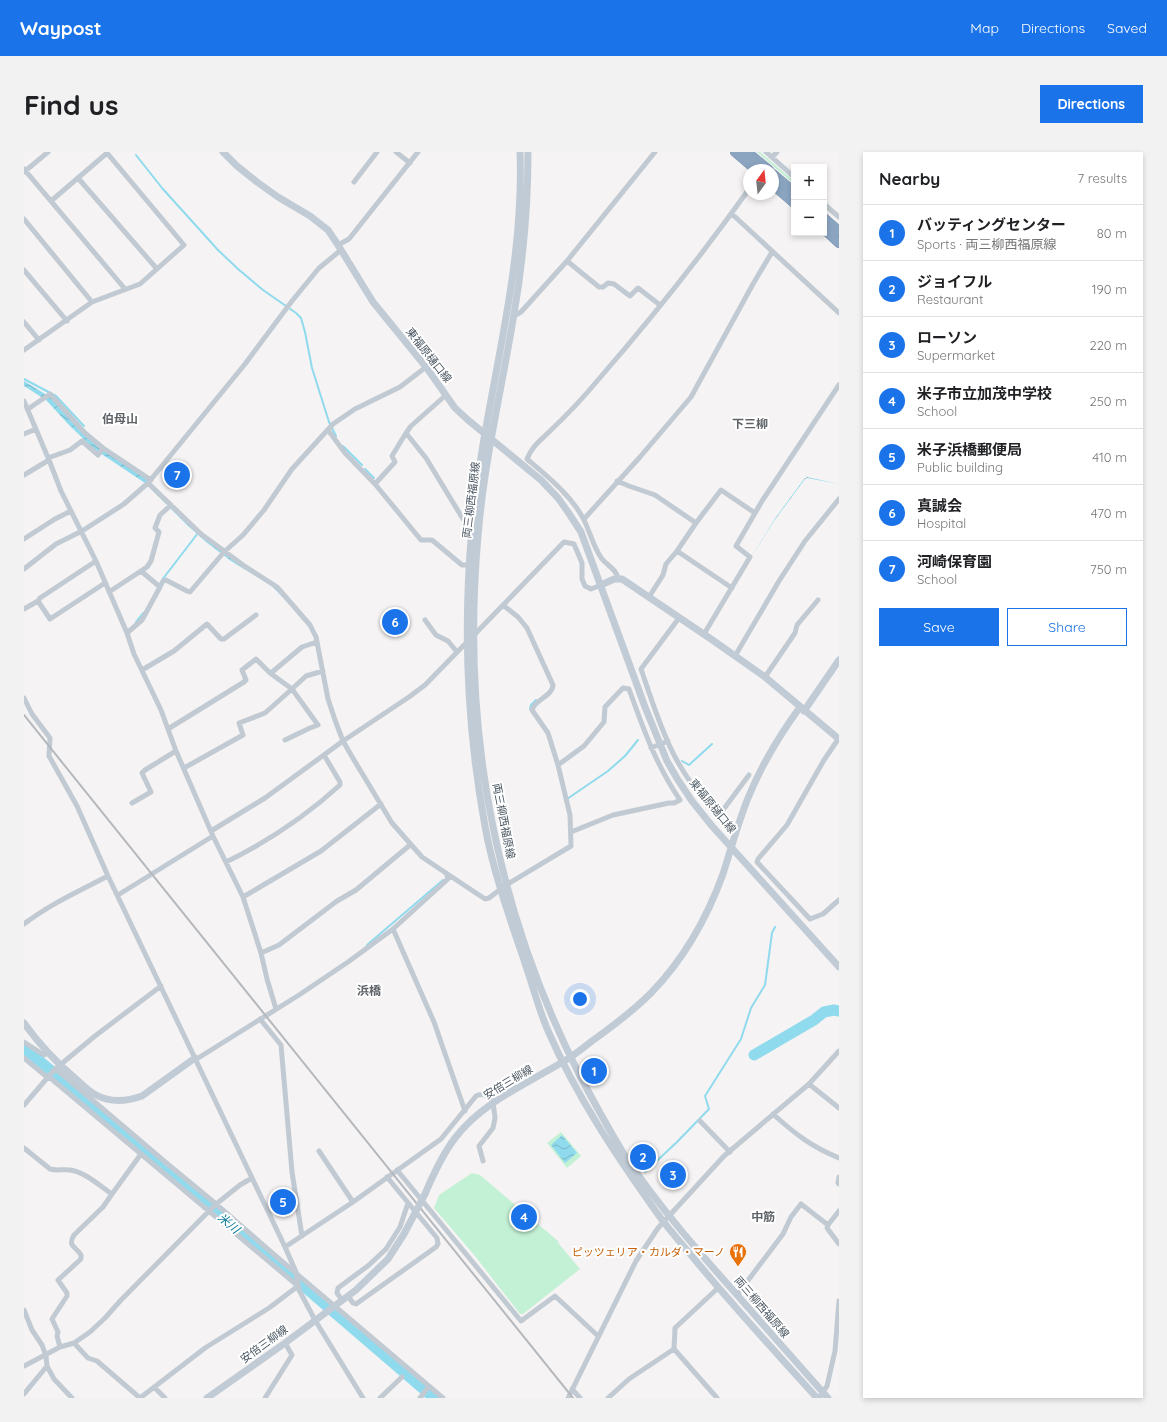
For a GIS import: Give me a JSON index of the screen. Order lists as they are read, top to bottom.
{
  "streets": {
    "main road": ["東福原樋口線", "両三柳西福原線", "安倍三柳線"]
  },
  "crossings": [
    ["東福原樋口線", "両三柳西福原線"],
    ["東福原樋口線", "安倍三柳線"],
    ["両三柳西福原線", "安倍三柳線"]
  ],
  "districts": [
    "伯母山",
    "下三柳",
    "浜橋",
    "中筋"
  ],
  "water": ["米川"],
  "places": {
    "restaurant": ["ピッツェリア・カルダ・マーノ"]
  },
  "north": "top",
  "page": {
    "header": "Waypost",
    "nav": ["Map", "Directions", "Saved"],
    "buttons": [
      "Directions",
      ["Save", "Share"]
    ],
    "title": "Find us",
    "heading": ["Nearby", "7 results"],
    "map_buttons": ["+", "−"],
    "list": [
      {
        "mark": "1",
        "name": "バッティングセンター",
        "note": "Sports · 両三柳西福原線",
        "value": "80 m"
      },
      {
        "mark": "2",
        "name": "ジョイフル",
        "note": "Restaurant",
        "value": "190 m"
      },
      {
        "mark": "3",
        "name": "ローソン",
        "note": "Supermarket",
        "value": "220 m"
      },
      {
        "mark": "4",
        "name": "米子市立加茂中学校",
        "note": "School",
        "value": "250 m"
      },
      {
        "mark": "5",
        "name": "米子浜橋郵便局",
        "note": "Public building",
        "value": "410 m"
      },
      {
        "mark": "6",
        "name": "真誠会",
        "note": "Hospital",
        "value": "470 m"
      },
      {
        "mark": "7",
        "name": "河崎保育園",
        "note": "School",
        "value": "750 m"
      }
    ],
    "pins": [
      "7",
      "6",
      "1",
      "2",
      "3",
      "5",
      "4"
    ]
  }
}
